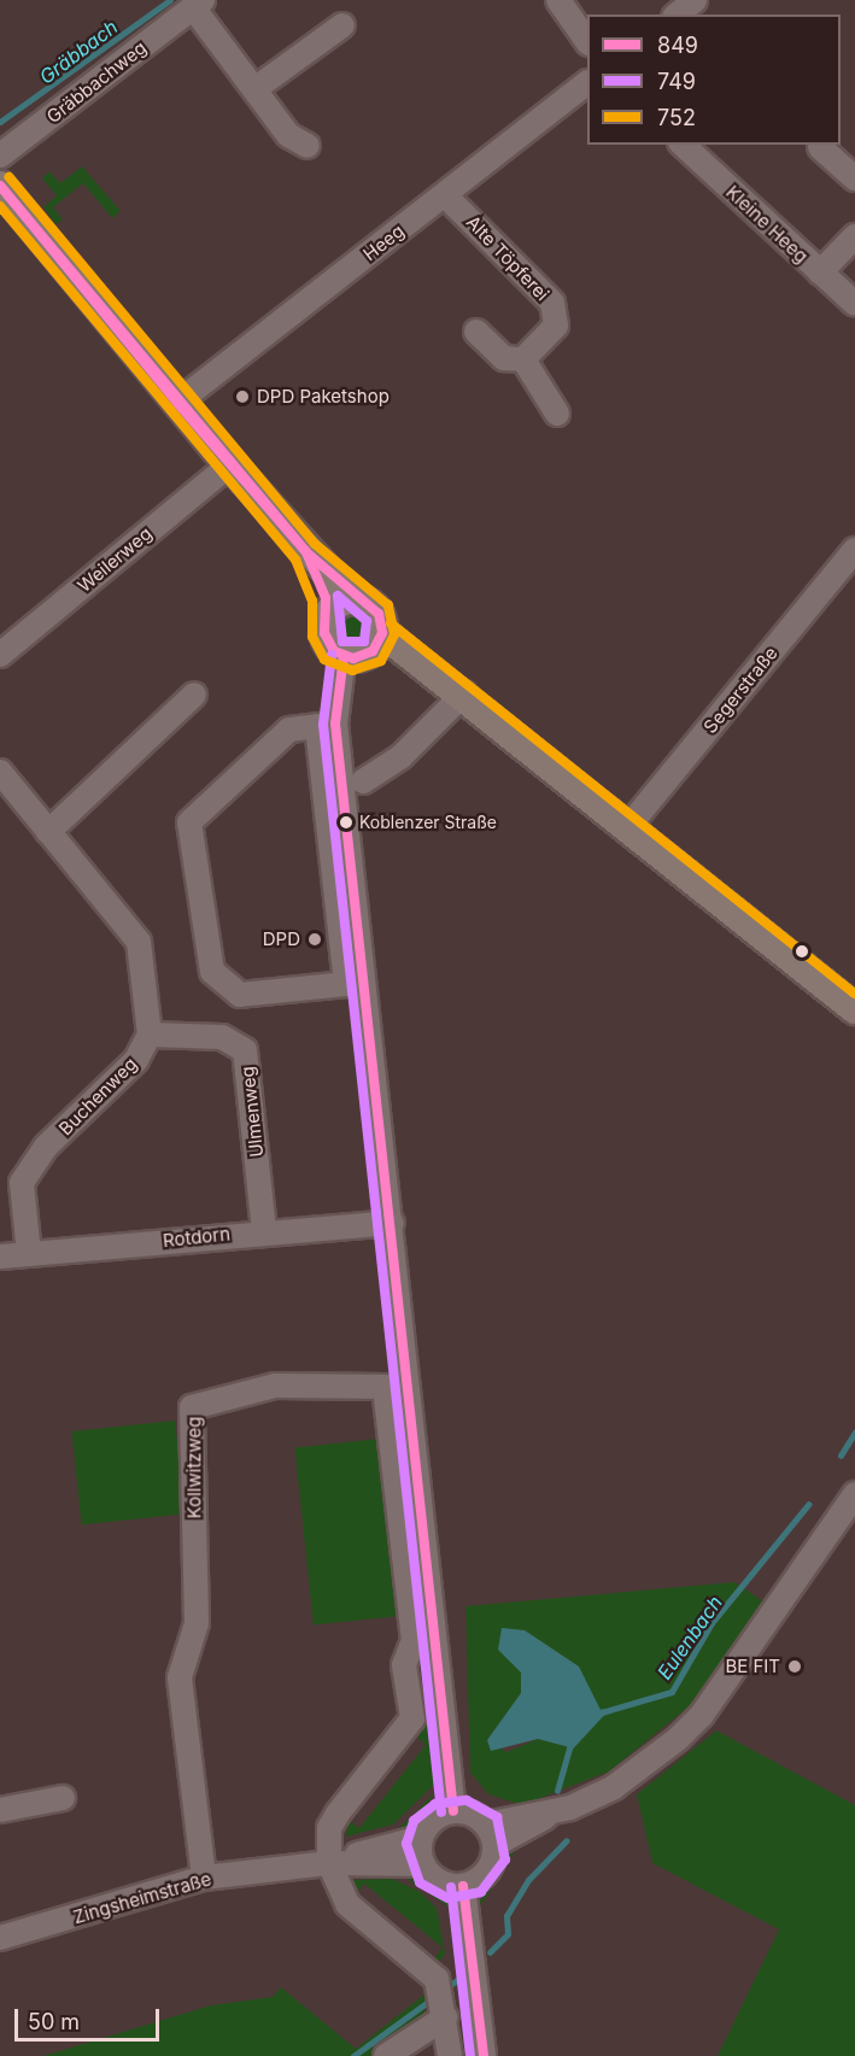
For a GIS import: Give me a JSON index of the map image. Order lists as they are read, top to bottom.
{
  "streets": {
    "street": [
      "Gräbbachweg",
      "Kleine Heeg",
      "Heeg",
      "Alte Töpferei",
      "Weilerweg",
      "Segerstraße",
      "Buchenweg",
      "Ulmenweg",
      "Rotdorn",
      "Kollwitzweg",
      "Zingsheimstraße"
    ]
  },
  "crossings": [
    ["Heeg", "Alte Töpferei"],
    ["Buchenweg", "Ulmenweg"],
    ["Buchenweg", "Rotdorn"],
    ["Ulmenweg", "Rotdorn"],
    ["Kollwitzweg", "Zingsheimstraße"]
  ],
  "water": ["Gräbbach", "Eulenbach"],
  "places": [
    "DPD Paketshop",
    "Koblenzer Straße",
    "DPD",
    "BE FIT"
  ],
  "lines": ["transit line 752", "transit line 849", "transit line 749"],
  "legend": ["849", "749", "752"],
  "scale_bar": "50 m"
}
